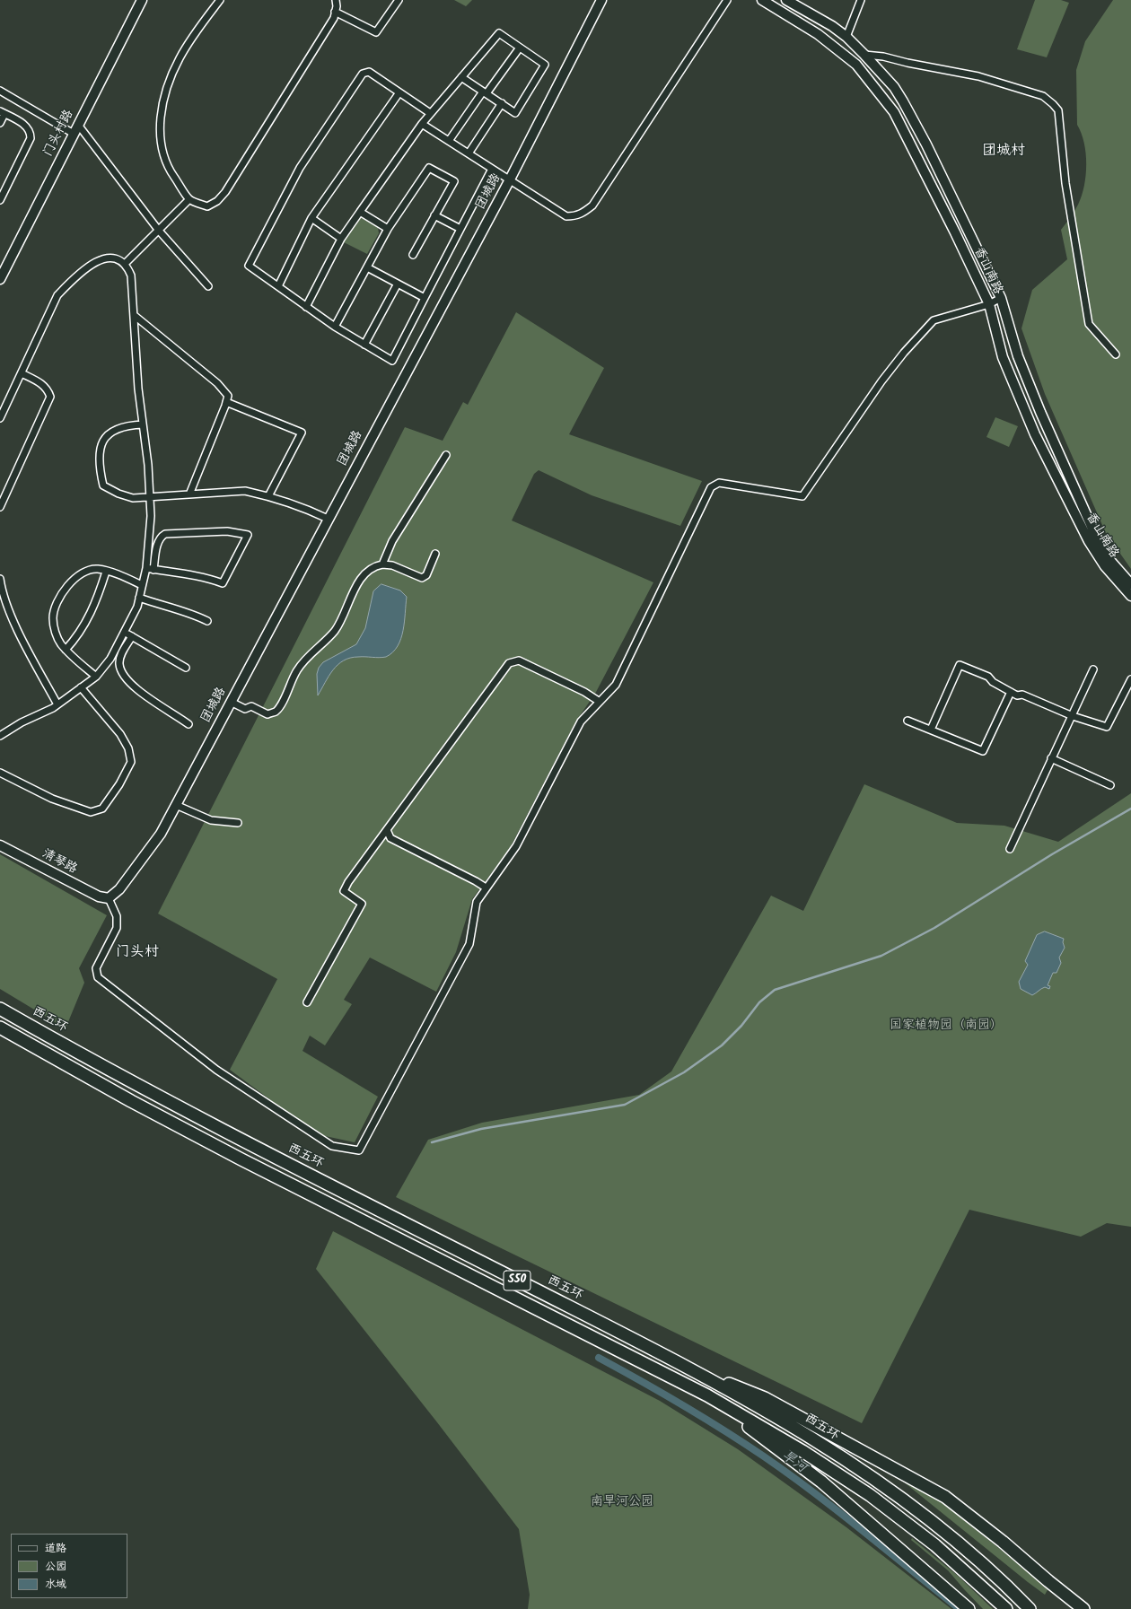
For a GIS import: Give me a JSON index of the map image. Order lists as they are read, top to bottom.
{
  "streets": {
    "highway": ["西五环", "S50"],
    "street": [
      "门头村路",
      "团城路",
      "香山南路",
      "清琴路"
    ]
  },
  "crossings": [
    ["团城路", "清琴路"]
  ],
  "districts": ["团城村", "门头村"],
  "water": ["旱河"],
  "parks": ["国家植物园（南园）", "南旱河公园"],
  "legend": ["道路", "公园", "水域"]
}
